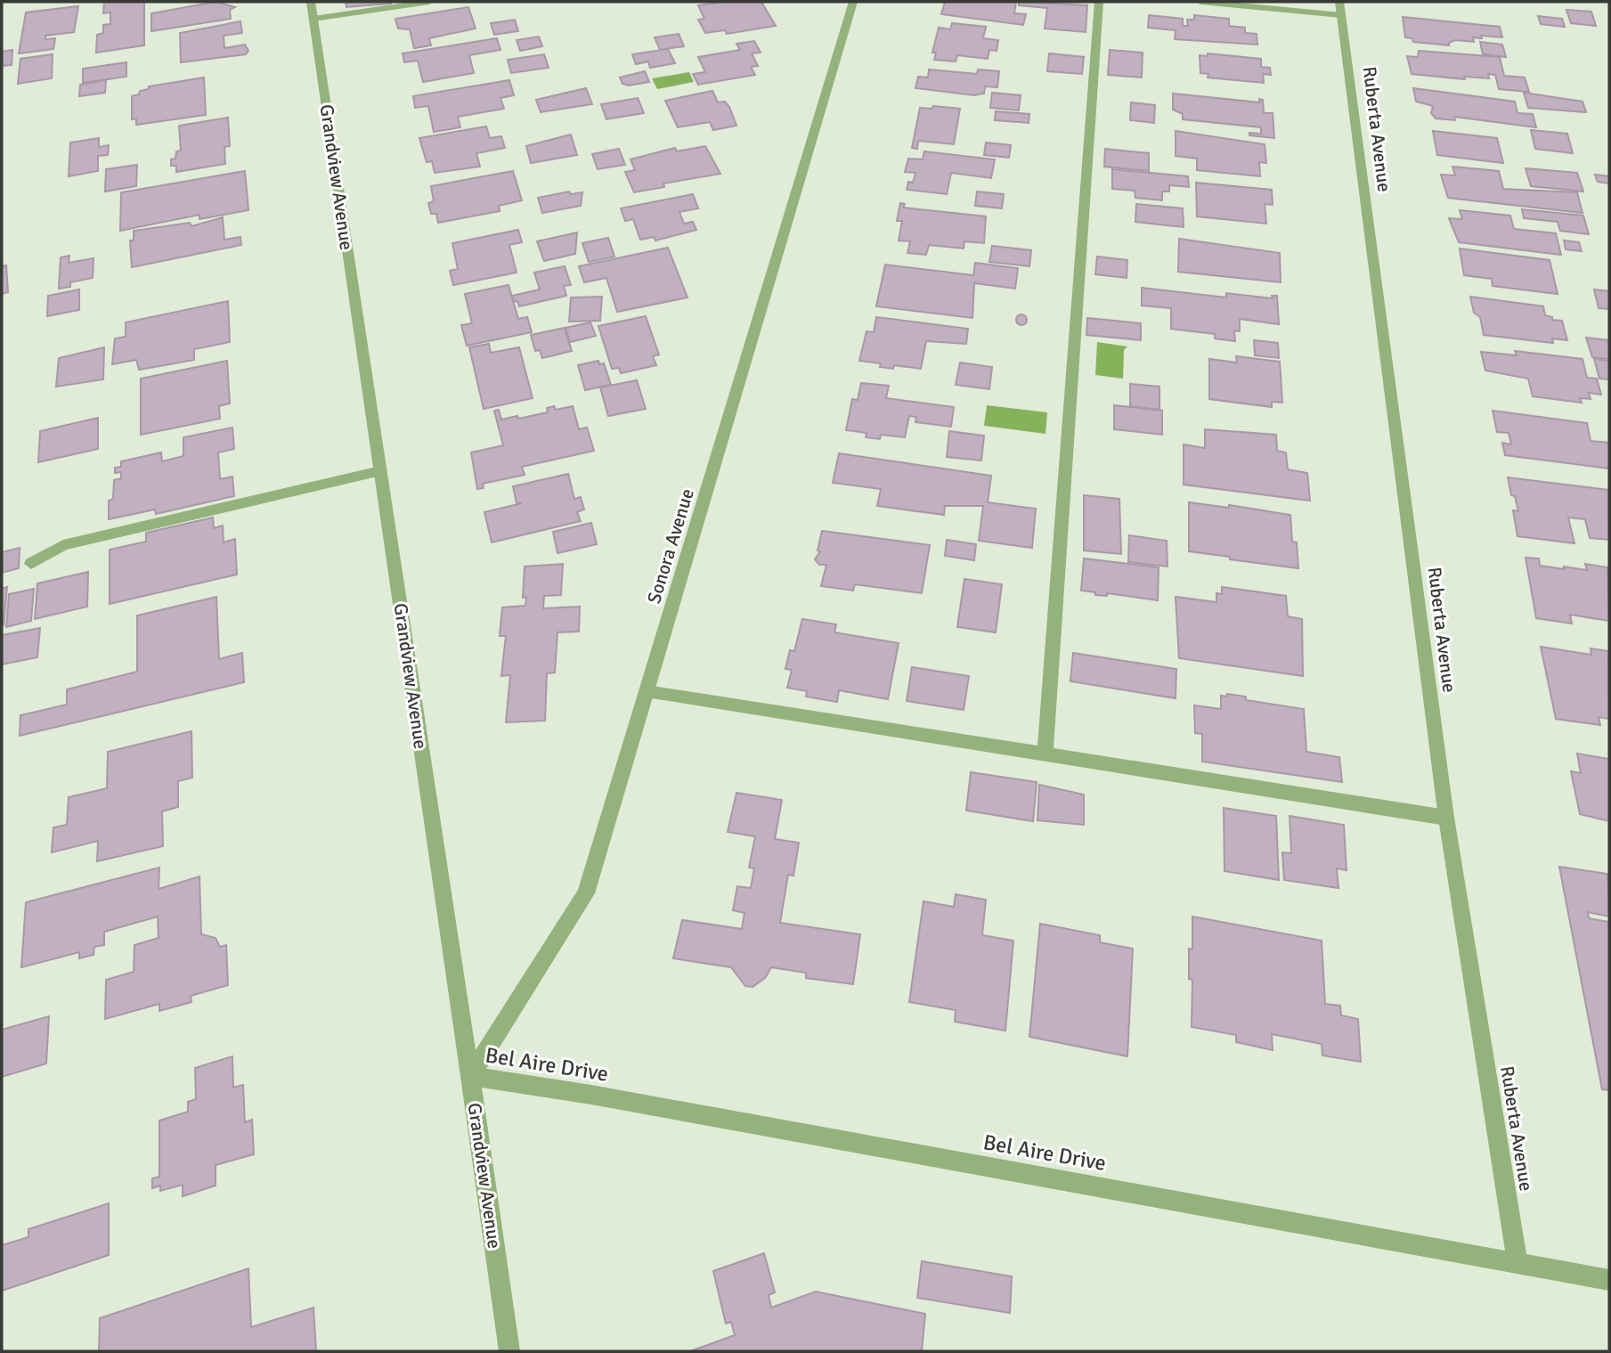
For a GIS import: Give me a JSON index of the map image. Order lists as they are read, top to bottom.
{
  "streets": {
    "street": [
      "Ruberta Avenue",
      "Grandview Avenue",
      "Sonora Avenue",
      "Bel Aire Drive"
    ]
  },
  "crossings": [
    ["Ruberta Avenue", "Bel Aire Drive"],
    ["Grandview Avenue", "Sonora Avenue"],
    ["Grandview Avenue", "Bel Aire Drive"],
    ["Sonora Avenue", "Bel Aire Drive"]
  ]
}
